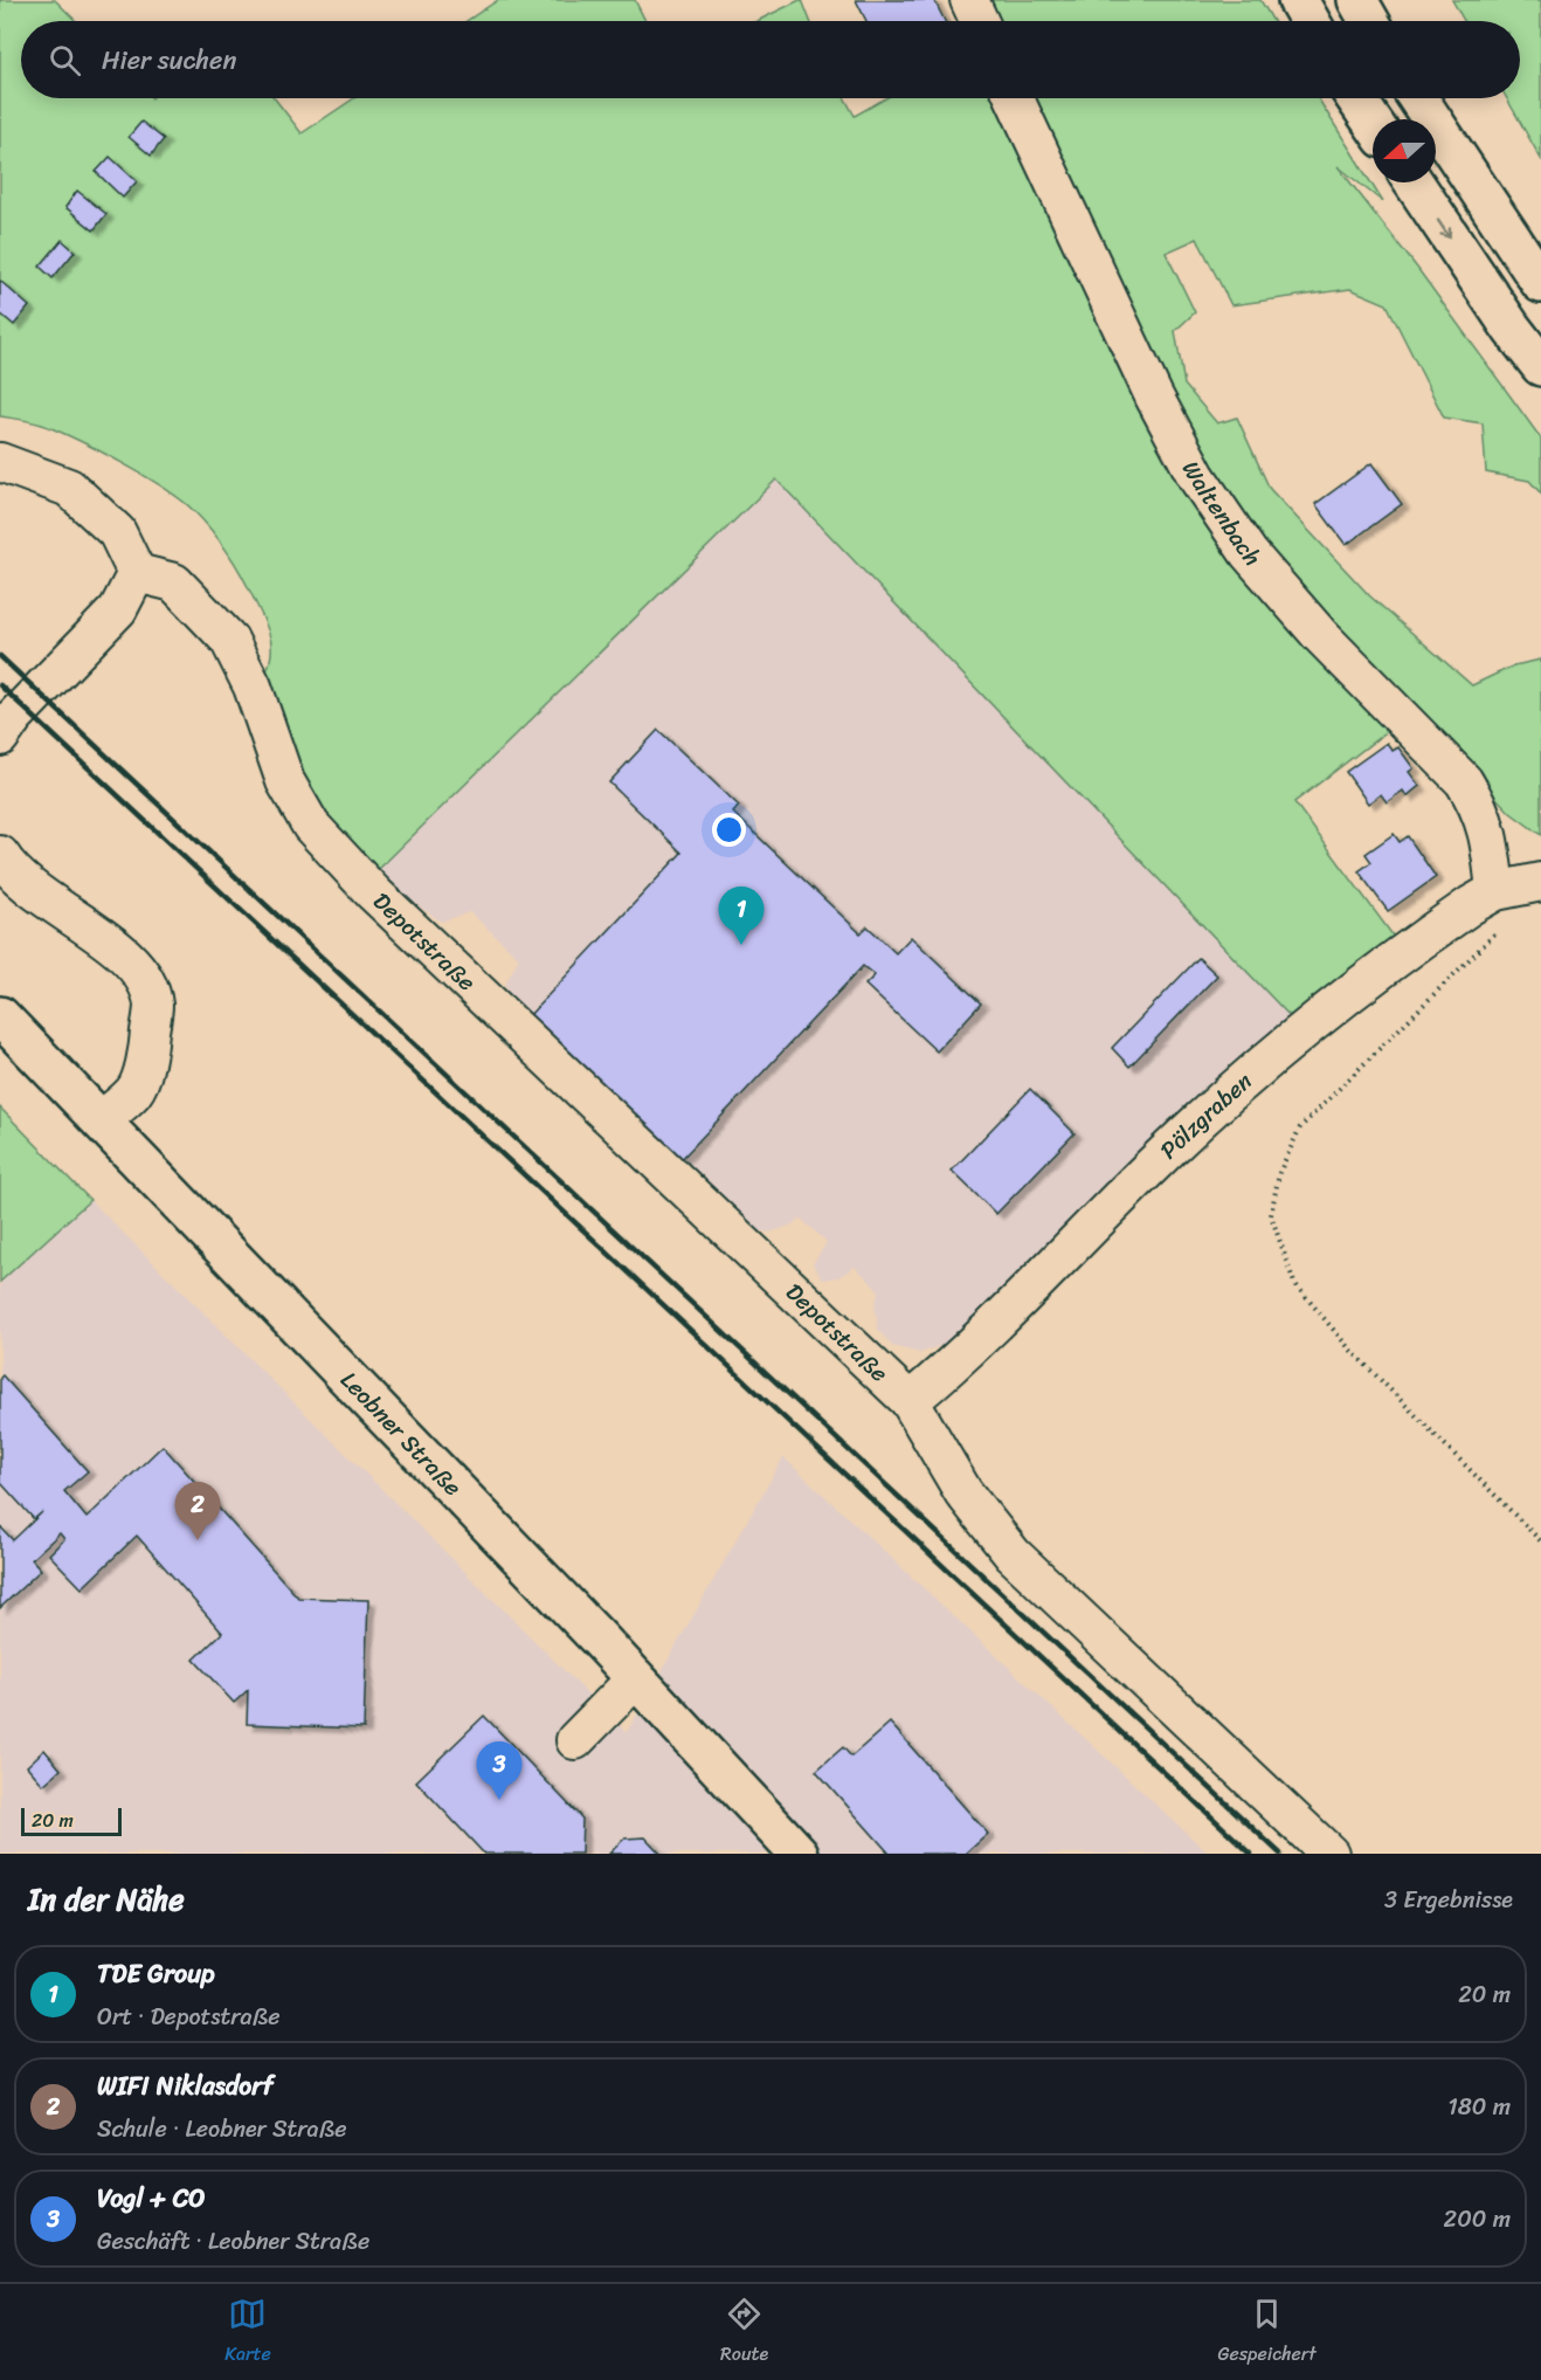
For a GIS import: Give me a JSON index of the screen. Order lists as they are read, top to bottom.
{
  "streets": {
    "main road": ["Leobner Straße"],
    "street": ["Waltenbach", "Depotstraße", "Pölzgraben"]
  },
  "crossings": [
    ["Waltenbach", "Pölzgraben"],
    ["Depotstraße", "Pölzgraben"]
  ],
  "scale_bar": "20 m",
  "north": "left",
  "page": {
    "search": "Hier suchen",
    "pins": ["1", "2", "3"],
    "scale": "20 m",
    "heading": ["In der Nähe", "3 Ergebnisse"],
    "list": [
      {
        "mark": "1",
        "name": "TDE Group",
        "note": "Ort · Depotstraße",
        "value": "20 m"
      },
      {
        "mark": "2",
        "name": "WIFI Niklasdorf",
        "note": "Schule · Leobner Straße",
        "value": "180 m"
      },
      {
        "mark": "3",
        "name": "Vogl + CO",
        "note": "Geschäft · Leobner Straße",
        "value": "200 m"
      }
    ],
    "nav": ["Karte", "Route", "Gespeichert"]
  }
}
